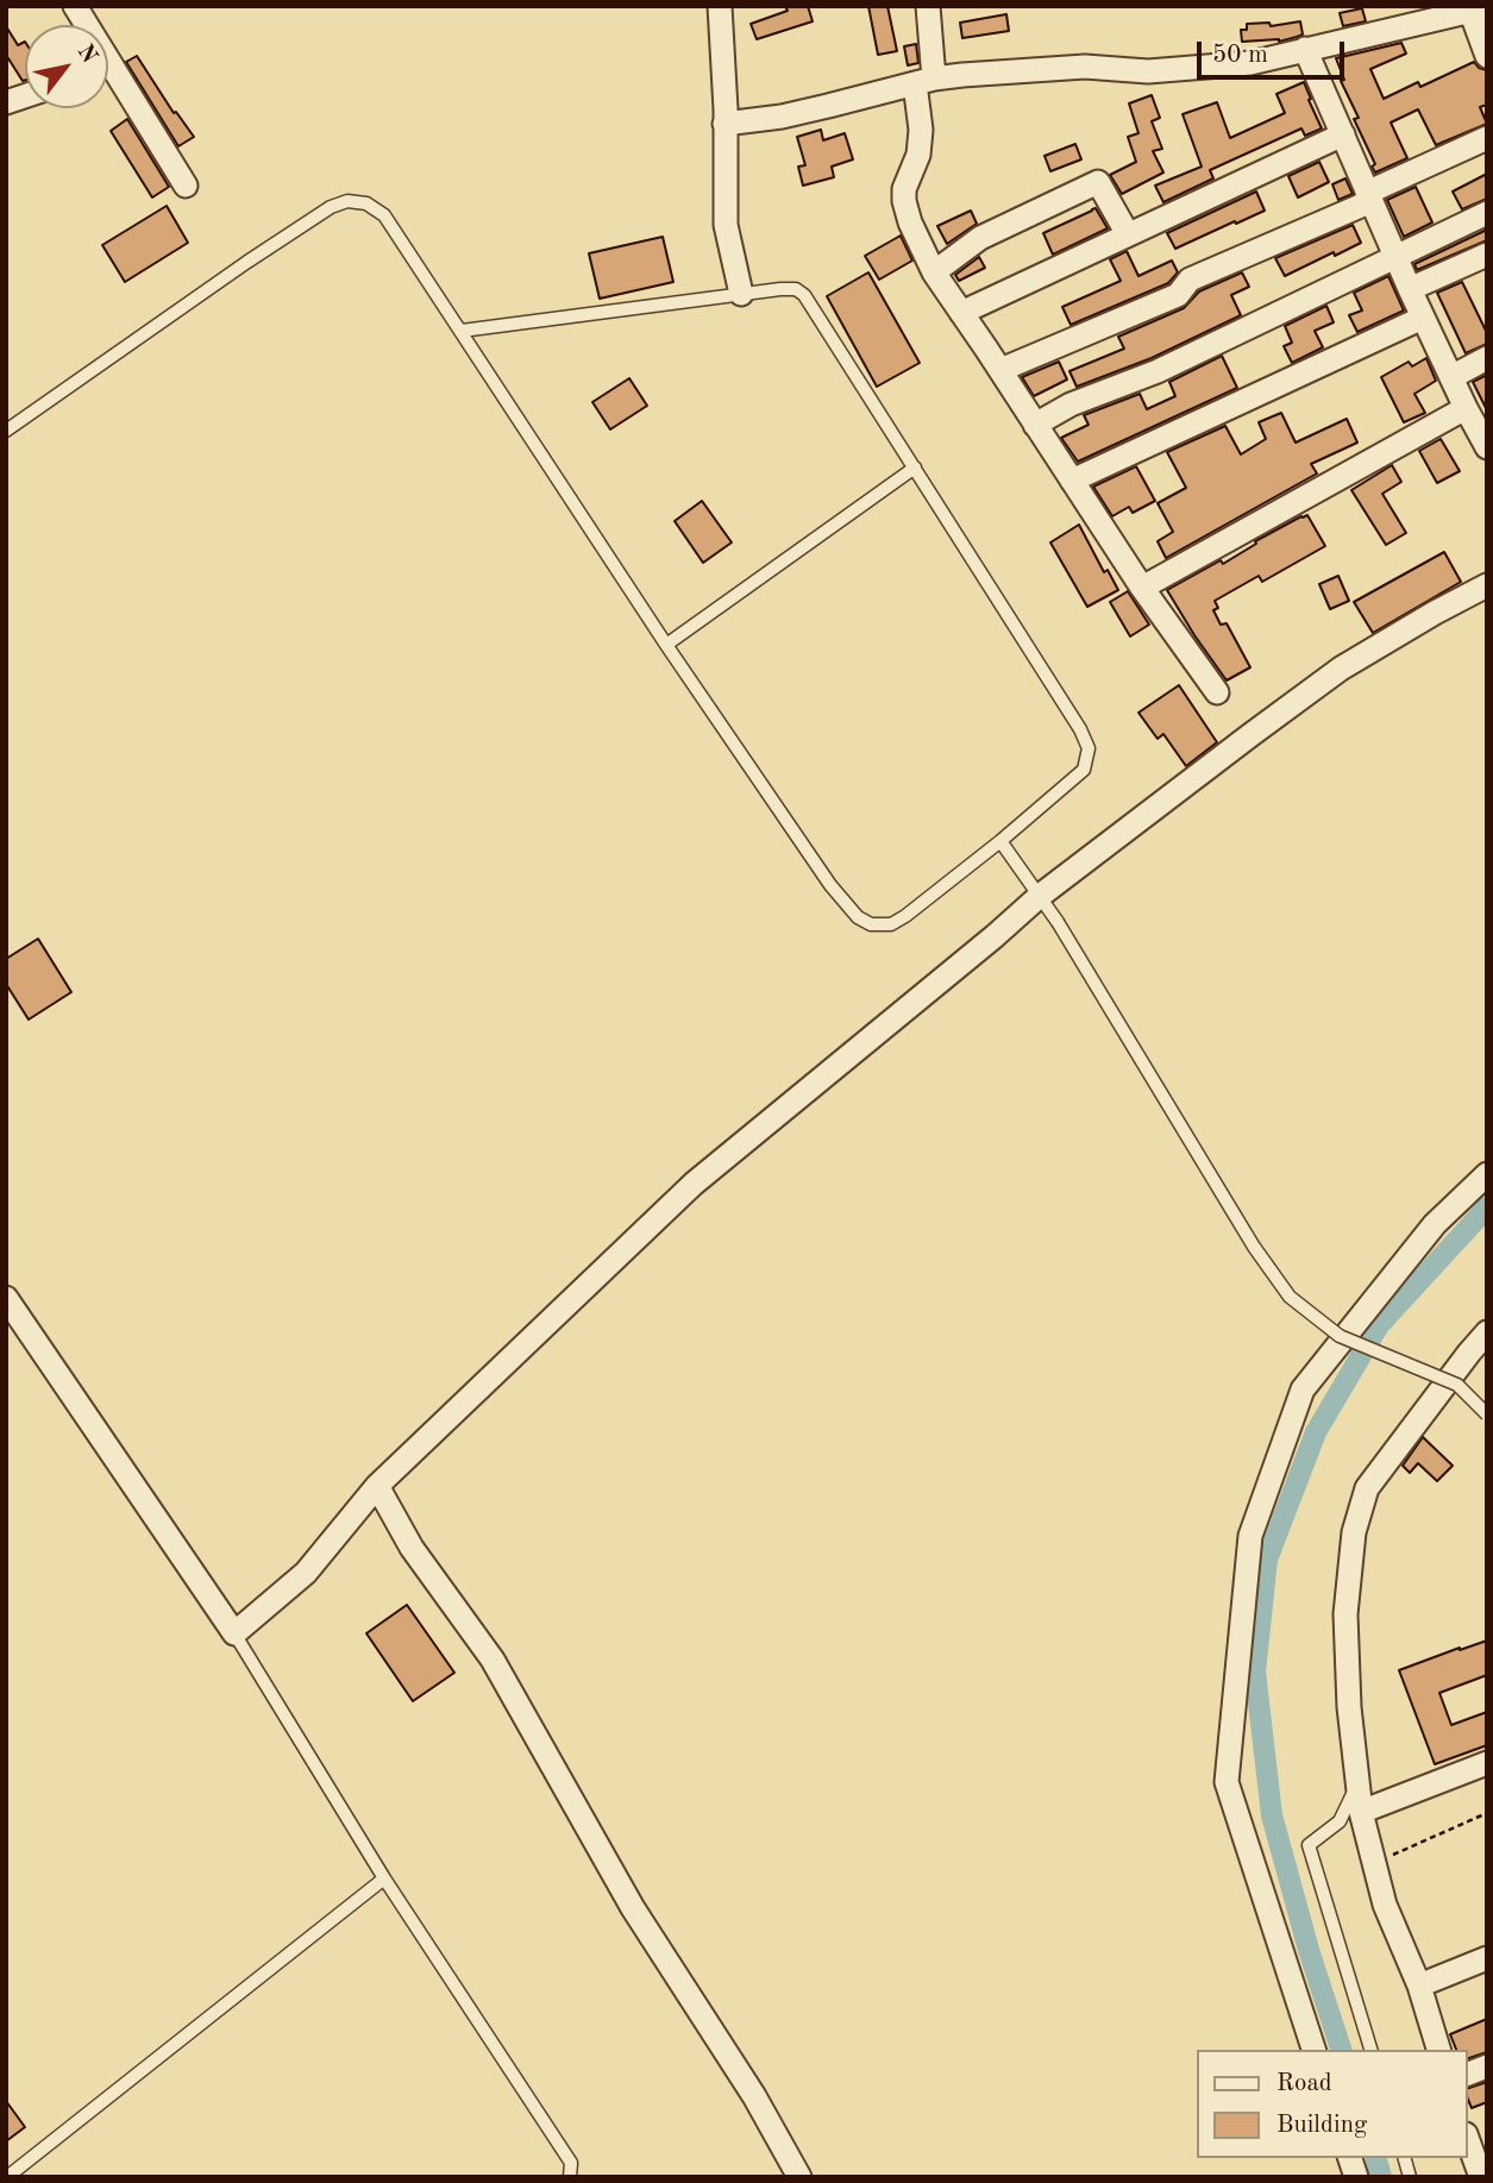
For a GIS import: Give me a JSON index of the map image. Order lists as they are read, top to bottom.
{
  "legend": ["Road", "Building"],
  "scale_bar": "50 m",
  "north": "top right"
}
